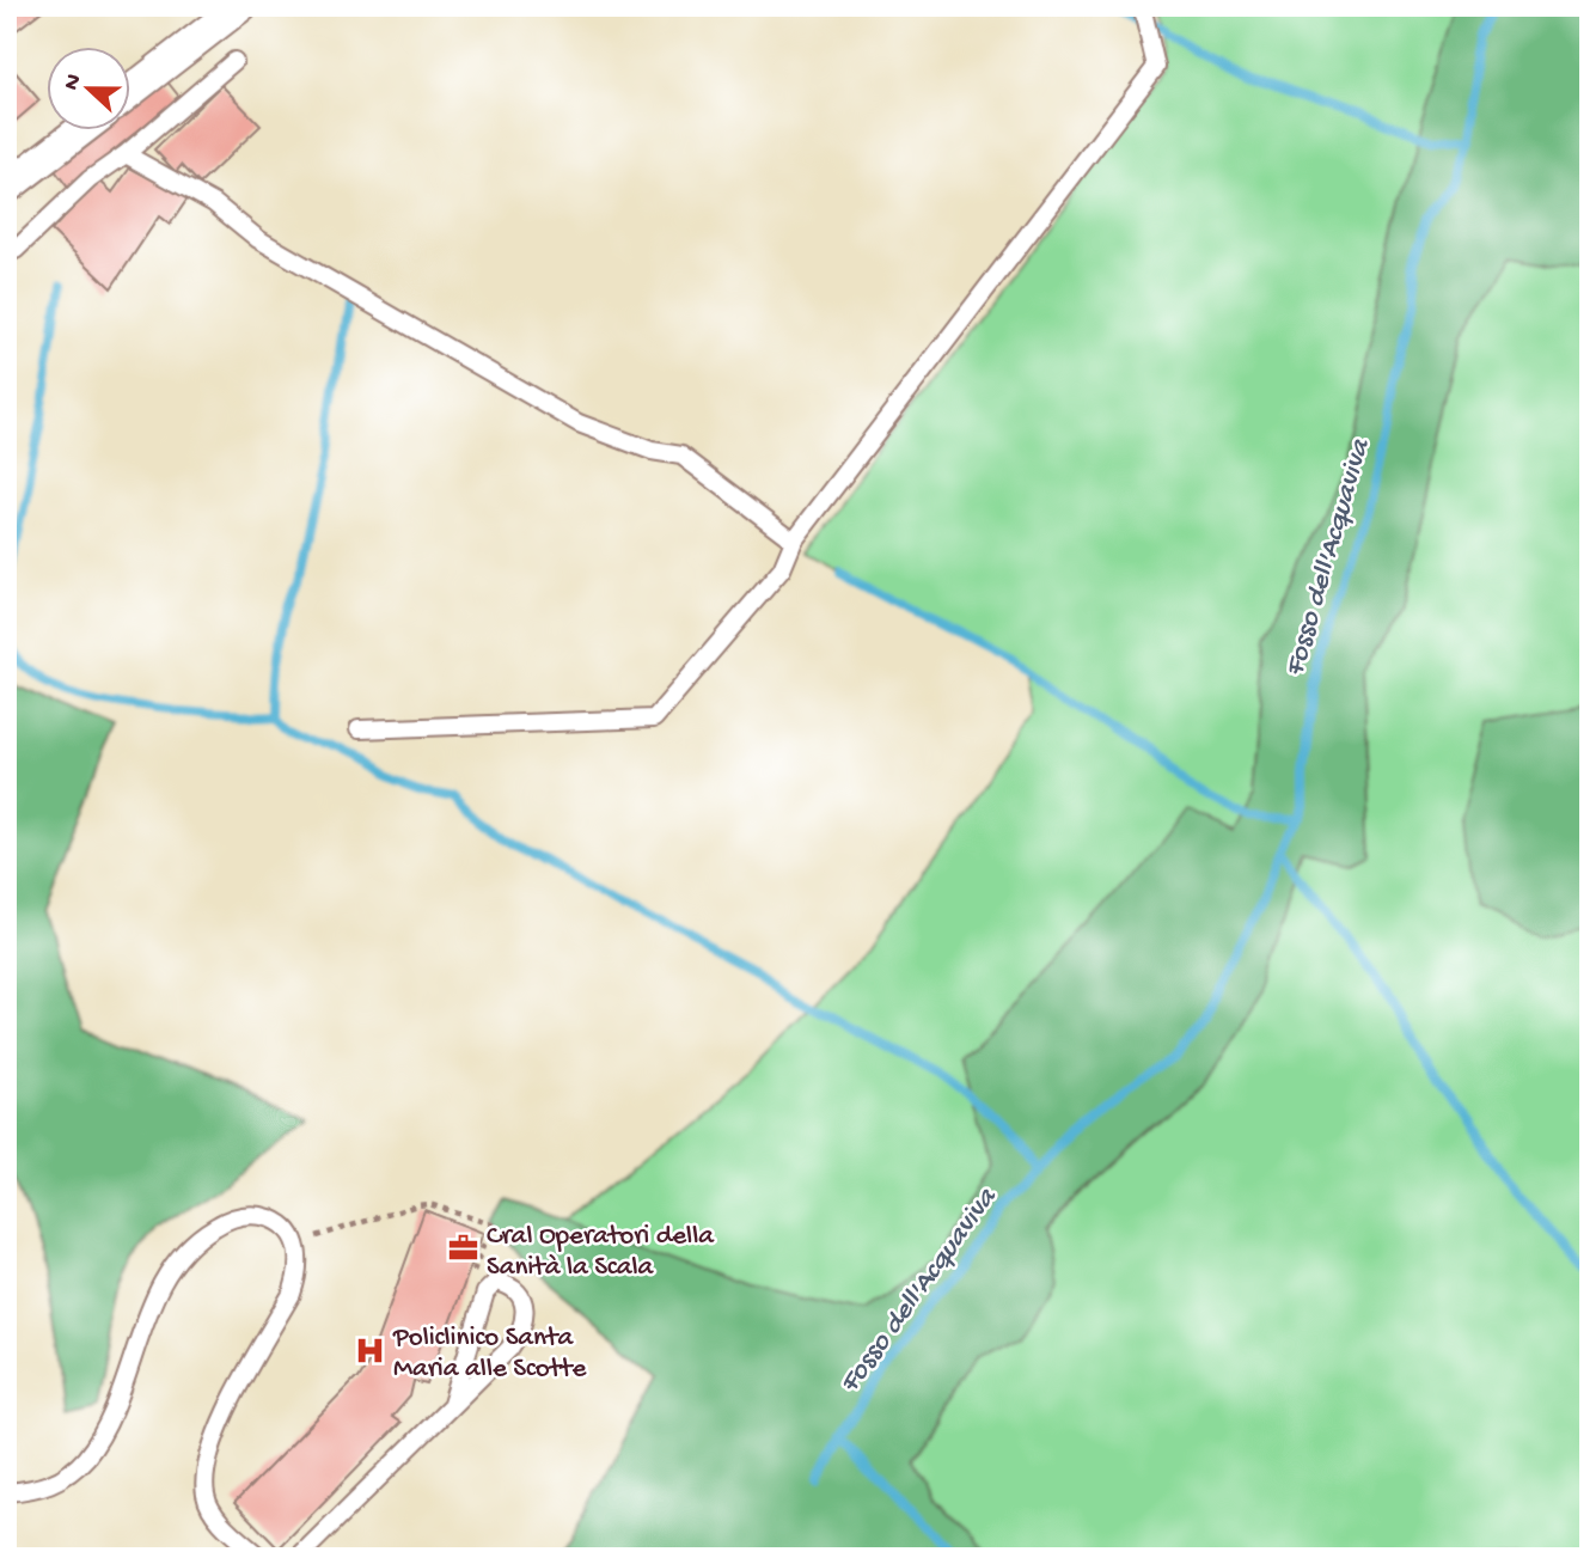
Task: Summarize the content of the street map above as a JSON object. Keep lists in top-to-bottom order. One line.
{"water":["Fosso dell'Acquaviva"],"places":{"office":["Cral Operatori della Sanità la Scala"],"hospital":["Policlinico Santa Maria alle Scotte"]},"north":"left"}
